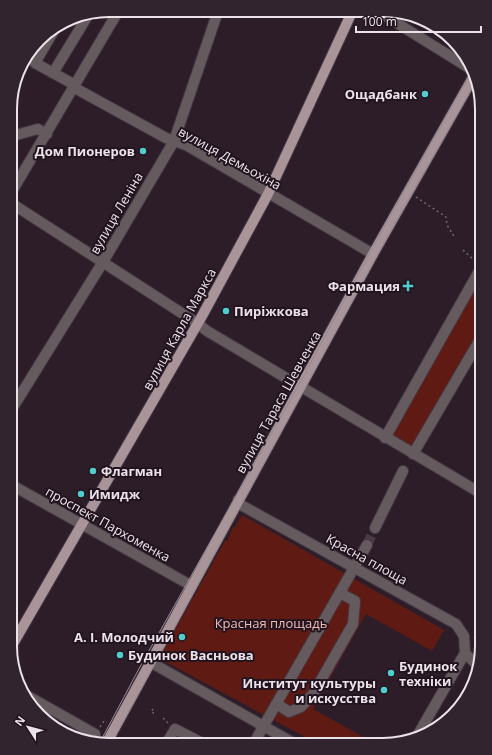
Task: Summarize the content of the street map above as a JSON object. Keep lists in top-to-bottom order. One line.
{"streets":{"main road":["вулиця Карла Маркса","вулиця Тараса Шевченка"],"street":["вулиця Демьохіна","вулиця Леніна","проспект Пархоменка","Красна площа"]},"crossings":[["вулиця Демьохіна","вулиця Леніна"],["вулиця Демьохіна","вулиця Карла Маркса"],["вулиця Демьохіна","вулиця Тараса Шевченка"],["вулиця Карла Маркса","проспект Пархоменка"],["вулиця Тараса Шевченка","проспект Пархоменка"],["вулиця Тараса Шевченка","Красна площа"]],"parks":["Красная площадь"],"places":{"other":["Ощадбанк","Дом Пионеров","Пиріжкова","Флагман","Имидж","А. І. Молодчий","Будинок Васньова","Будинок техніки","Институт культуры и искусства"],"health":["Фармация"]},"scale_bar":"100 m","north":"top left"}
